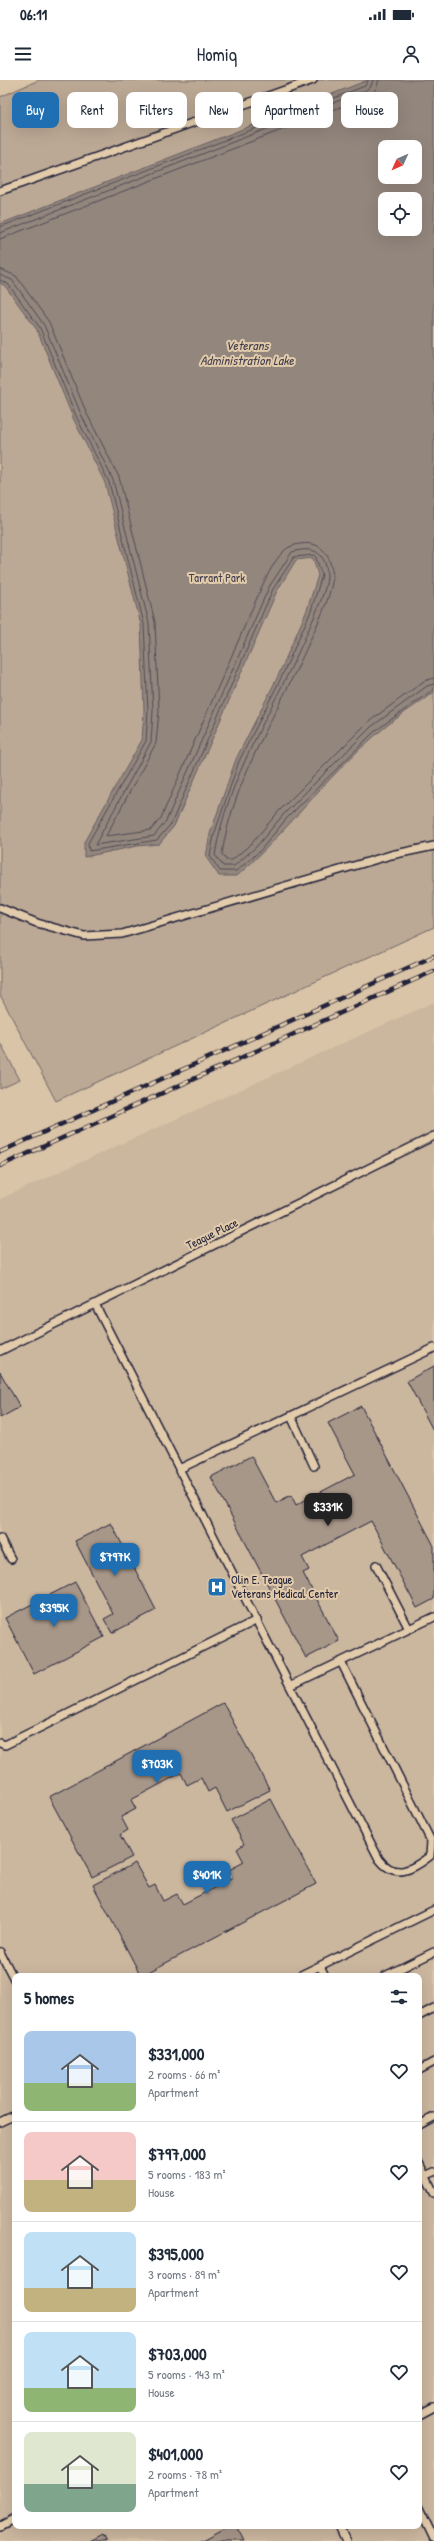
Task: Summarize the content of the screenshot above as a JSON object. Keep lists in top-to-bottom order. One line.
{"streets":{"lane":["Teague Place"]},"water":["Veterans Administration Lake"],"parks":["Tarrant Park"],"places":{"hospital":["Olin E. Teague Veterans Medical Center"]},"north":"bottom left","page":{"status":"06:11","header":"Homiq","chip":["Buy","Rent","Filters","New","Apartment","House"],"price":["$331K","$797K","$395K","$703K","$401K"],"heading":"5 homes","list":[{"name":"$331,000","note":"2 rooms · 66 m² · Apartment"},{"name":"$797,000","note":"5 rooms · 183 m² · House"},{"name":"$395,000","note":"3 rooms · 89 m² · Apartment"},{"name":"$703,000","note":"5 rooms · 143 m² · House"},{"name":"$401,000","note":"2 rooms · 78 m² · Apartment"}]}}
